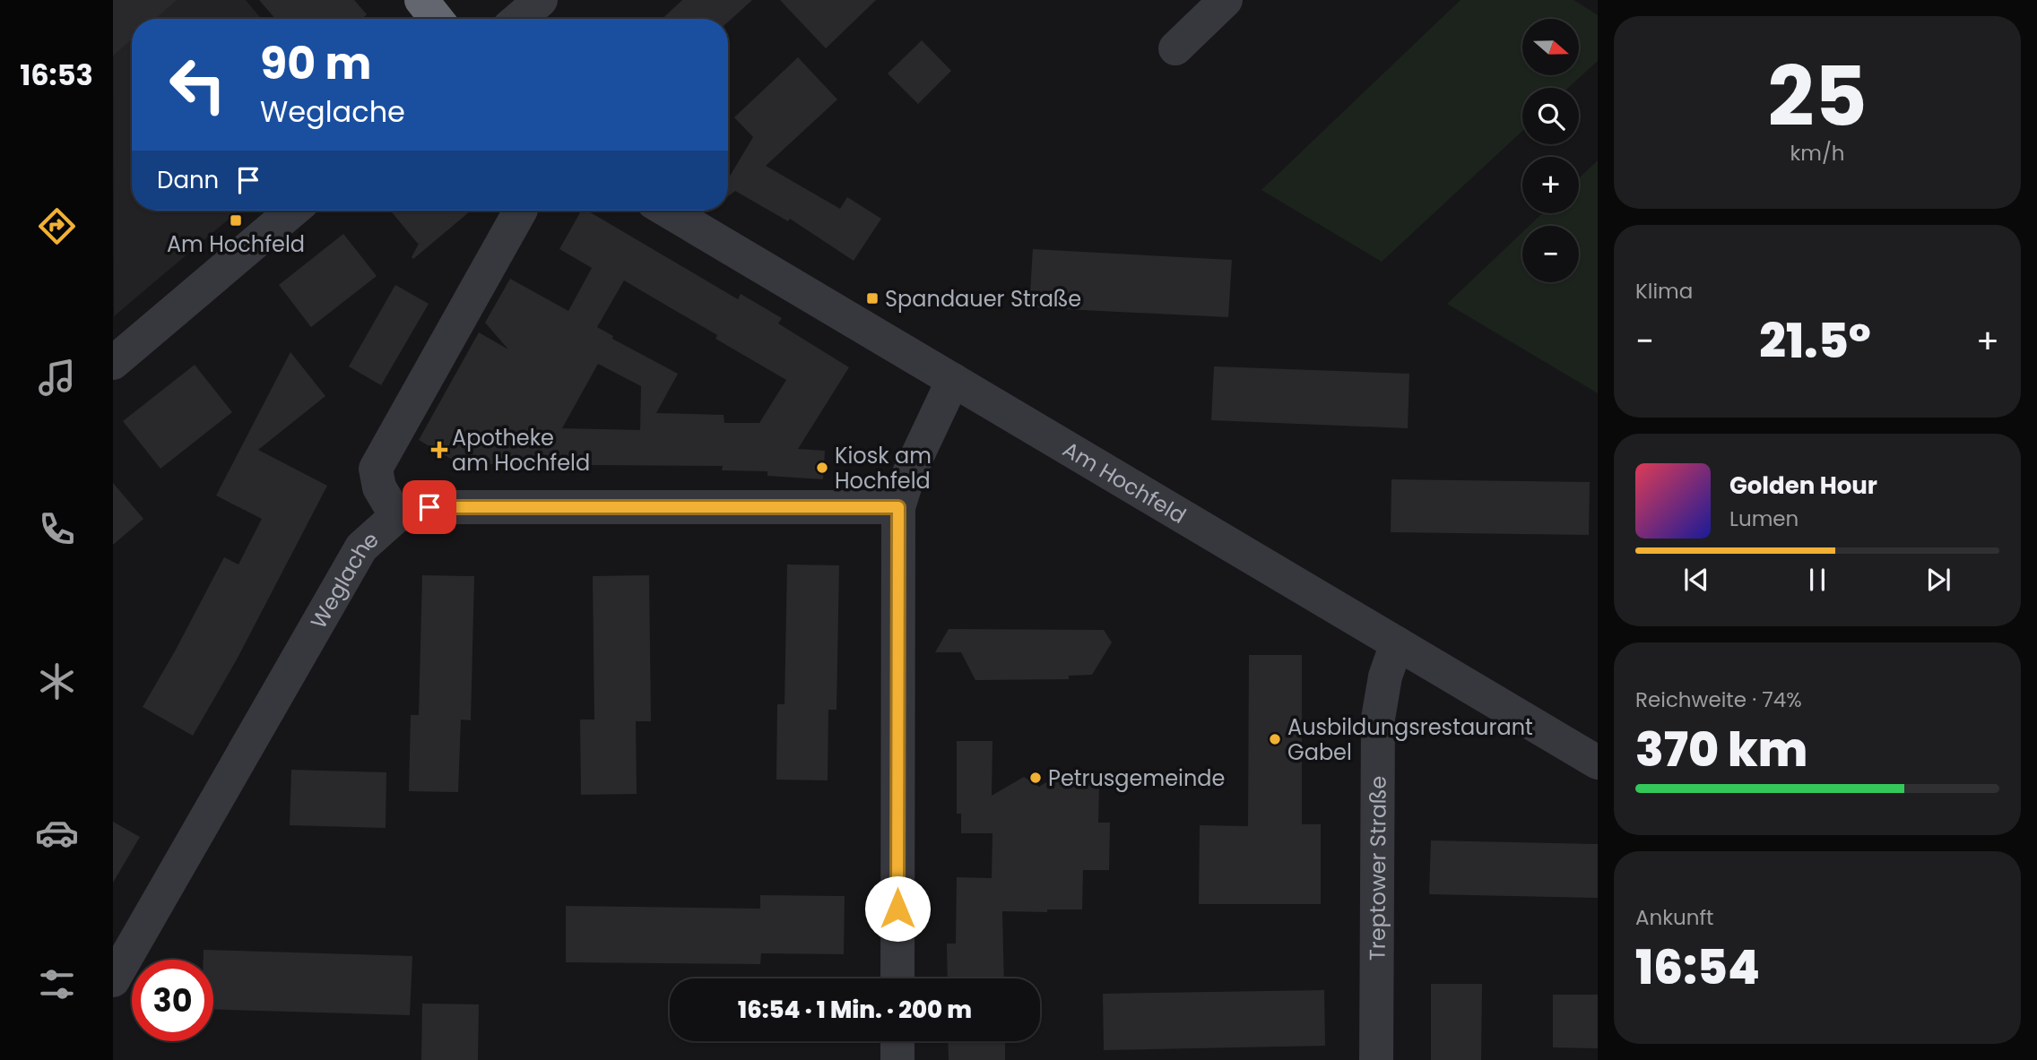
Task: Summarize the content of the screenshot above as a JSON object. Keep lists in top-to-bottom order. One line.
{"streets":{"street":["Am Hochfeld","Weglache","Treptower Straße"]},"crossings":[["Am Hochfeld","Treptower Straße"]],"places":{"transit":["Am Hochfeld","Spandauer Straße"],"health":["Apotheke am Hochfeld"],"other":["Kiosk am Hochfeld","Ausbildungsrestaurant Gabel","Petrusgemeinde"]},"north":"right","page":{"tabs":"16:53","tile":[["25","km/h"],"Klima",["Reichweite · 74%","370 km"],["Ankunft","16:54"]],"map_buttons":["+","−"],"turn":["90 m","Weglache"],"then":"Dann","heat":["−","21.5°","+"],"song":["Golden Hour","Lumen"],"limit":"30","trip":"16:54 · 1 Min. · 200 m"}}
